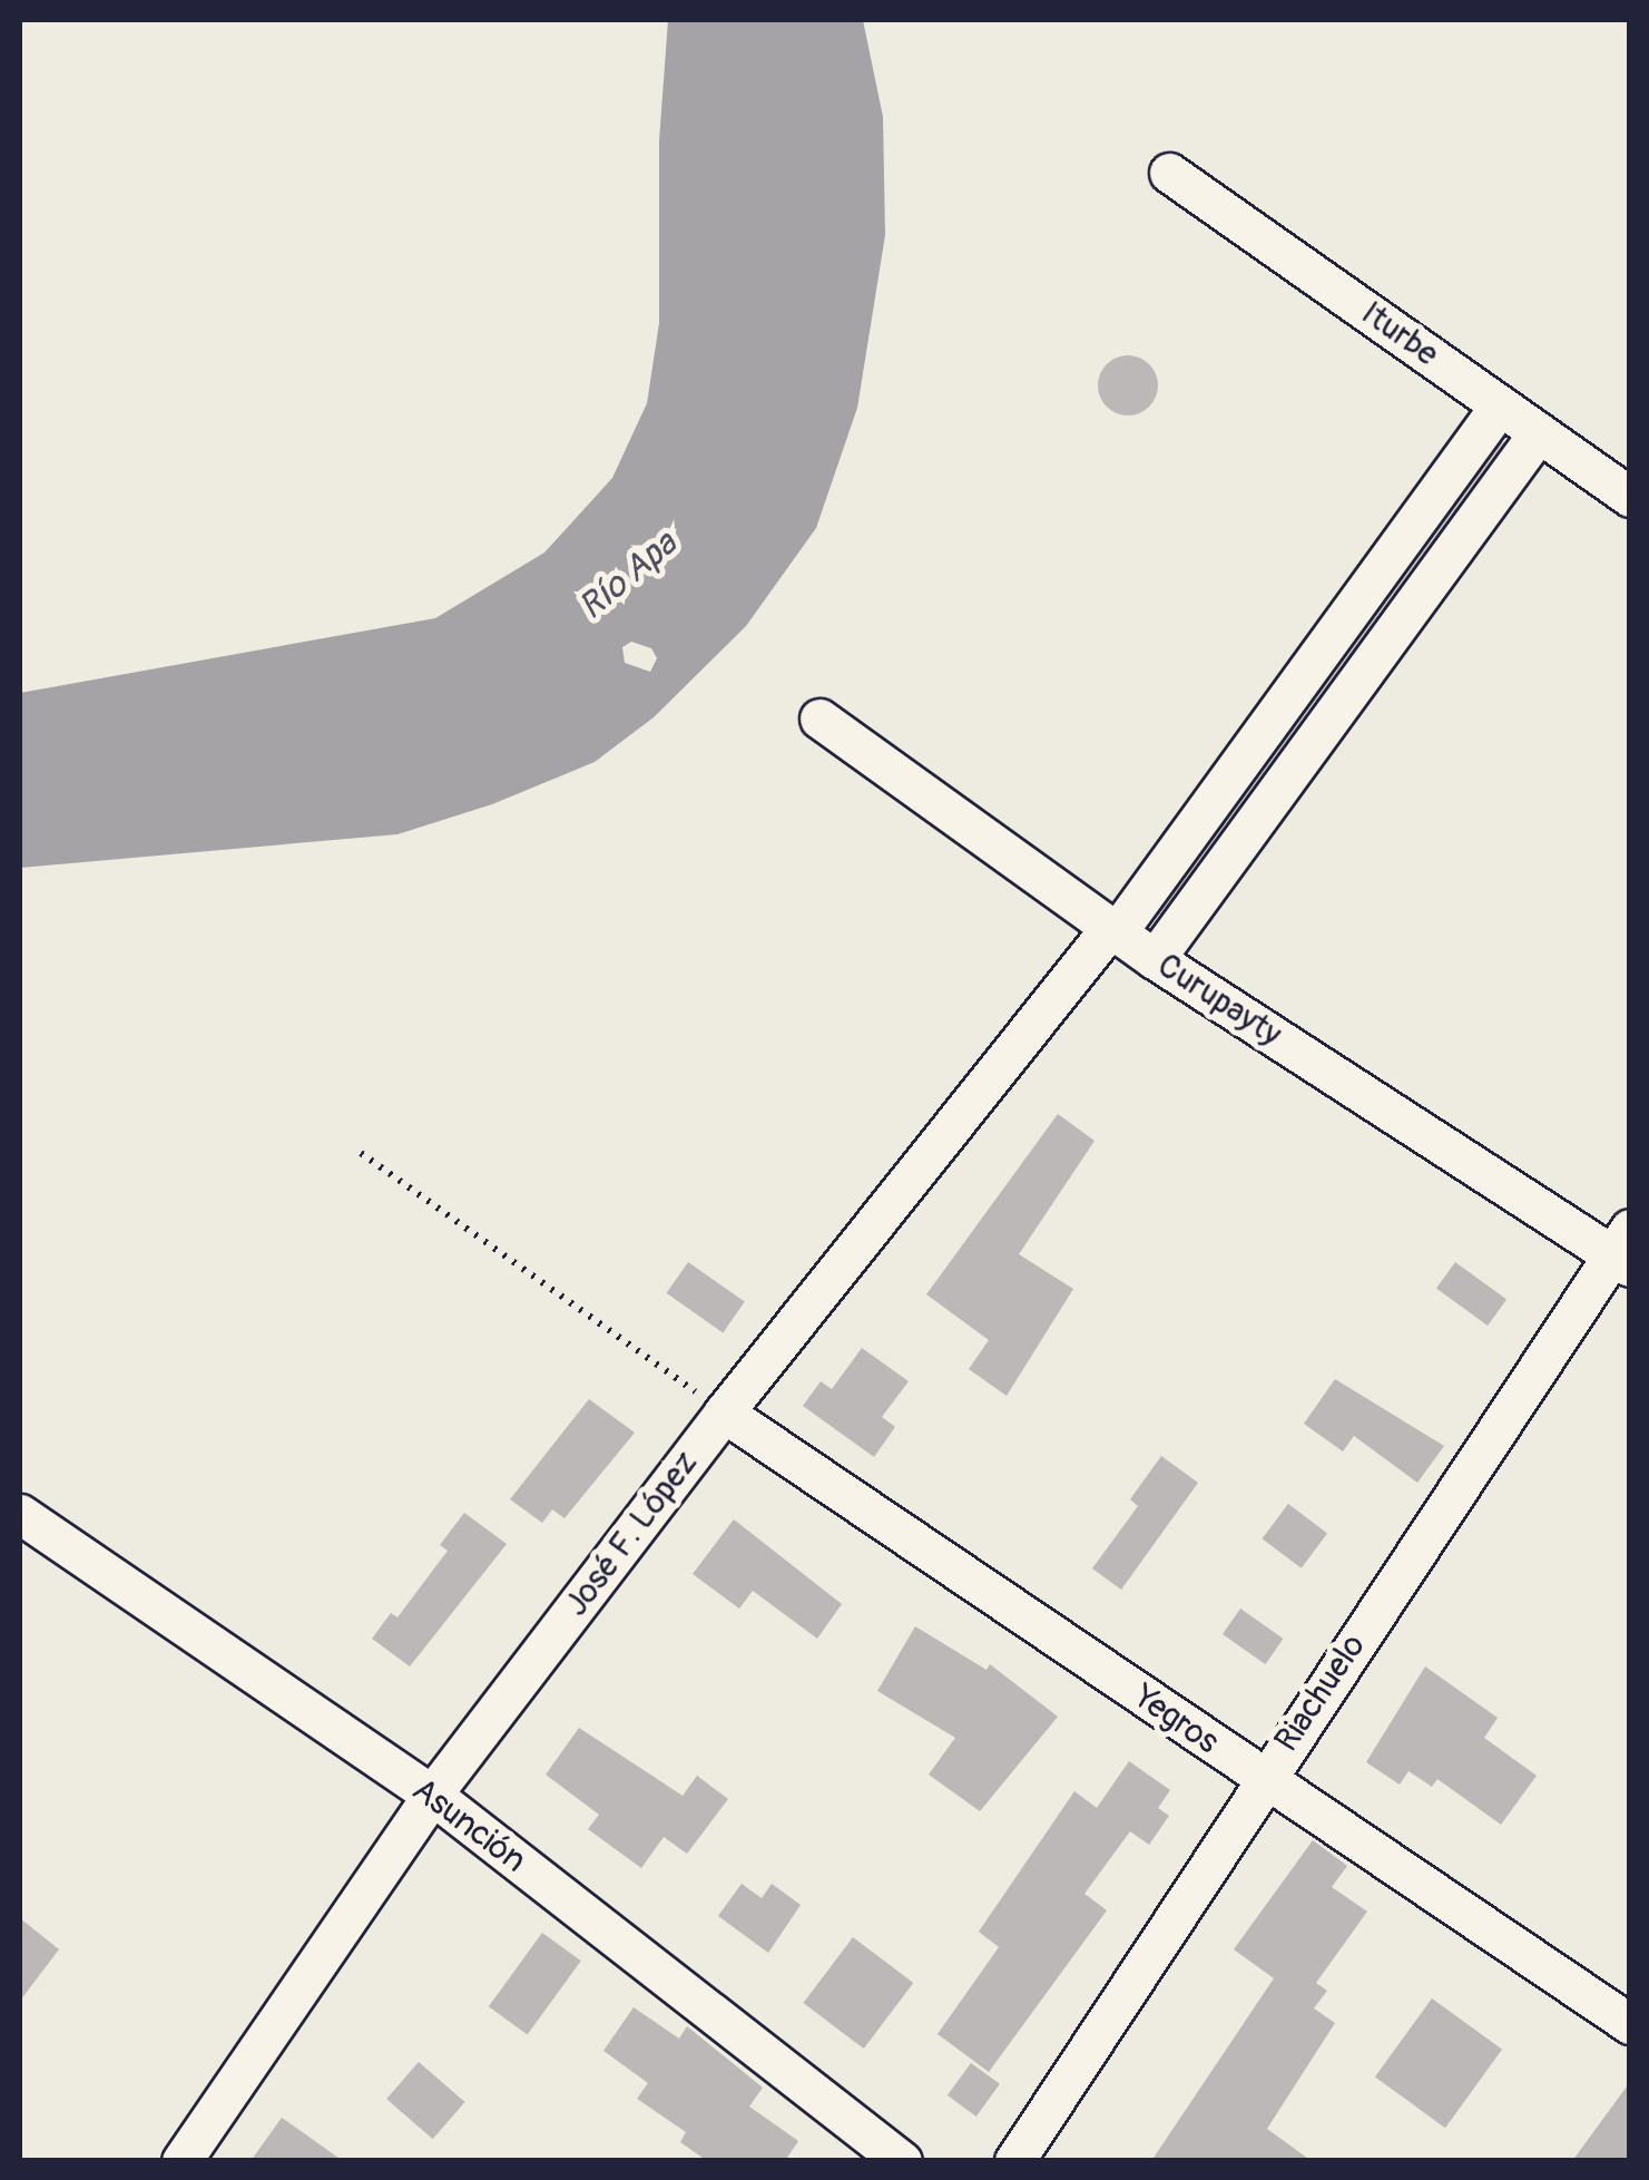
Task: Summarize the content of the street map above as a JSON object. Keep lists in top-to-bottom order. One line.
{"streets":{"street":["Iturbe","Curupayty","José F. López","Riachuelo","Yegros","Asunción"]},"crossings":[["Iturbe","José F. López"],["Curupayty","José F. López"],["Curupayty","Riachuelo"],["José F. López","Yegros"],["José F. López","Asunción"],["Riachuelo","Yegros"]],"water":["Río Apa"]}
